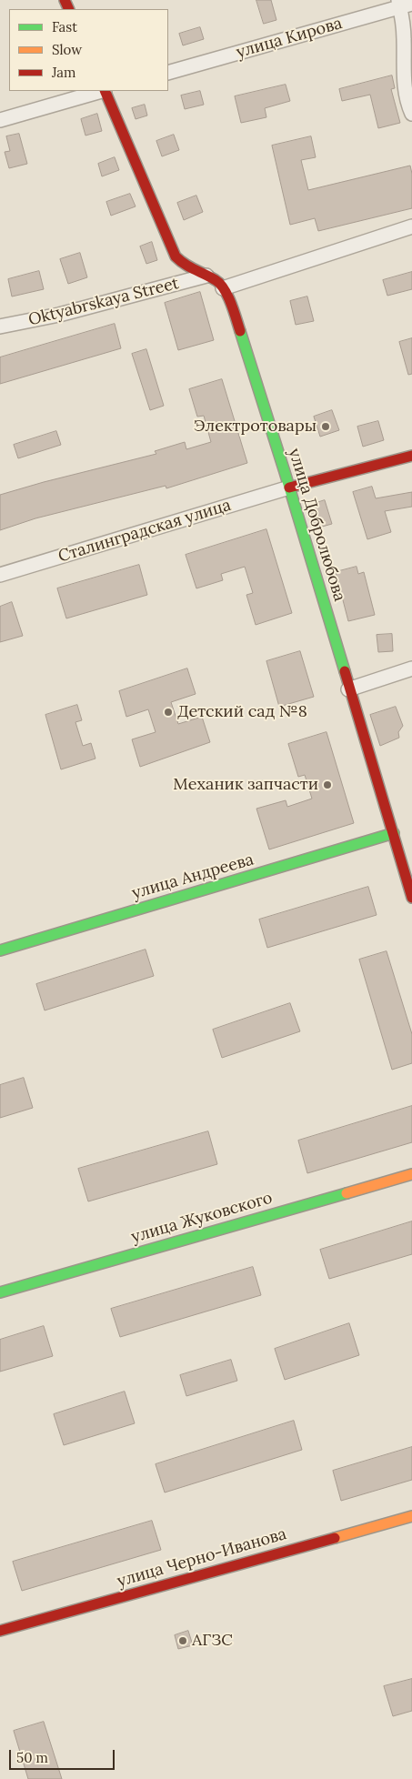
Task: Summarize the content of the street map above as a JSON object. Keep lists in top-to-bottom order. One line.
{"streets":{"street":["улица Кирова","Oktyabrskaya Street","улица Добролюбова","Сталинградская улица","улица Андреева","улица Жуковского","улица Черно-Иванова"]},"crossings":[["Oktyabrskaya Street","улица Добролюбова"],["улица Добролюбова","Сталинградская улица"],["улица Добролюбова","улица Андреева"]],"places":["Электротовары","Детский сад №8","Механик запчасти","АГЗС"],"legend":["Fast","Slow","Jam"],"scale_bar":"50 m"}
